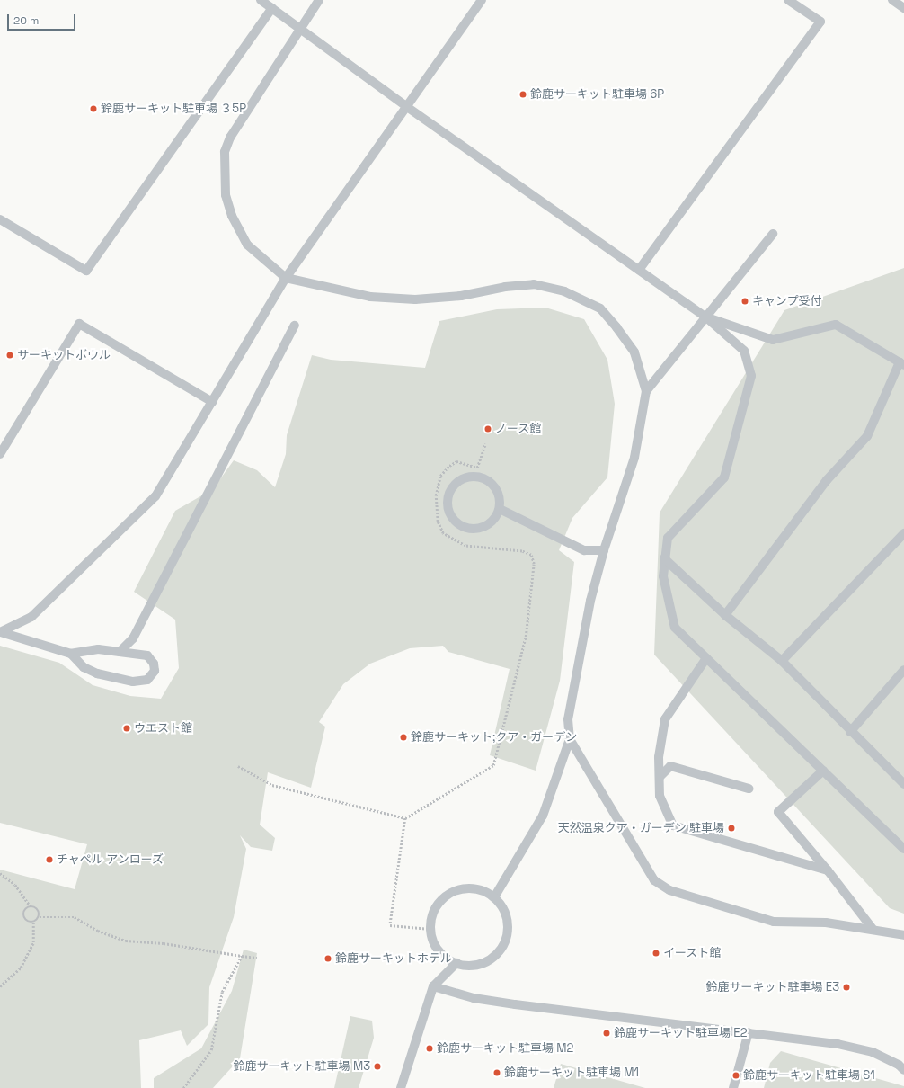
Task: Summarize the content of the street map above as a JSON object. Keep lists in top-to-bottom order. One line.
{"places":["鈴鹿サーキット駐車場 6P","鈴鹿サーキット駐車場 ３5P","キャンプ受付","サーキットボウル","ノース館","ウエスト館","鈴鹿サーキット;クア・ガーデン","天然温泉クア・ガーデン 駐車場","チャペル アンローズ","イースト館","鈴鹿サーキットホテル","鈴鹿サーキット駐車場 E3","鈴鹿サーキット駐車場 E2","鈴鹿サーキット駐車場 M2","鈴鹿サーキット駐車場 M3","鈴鹿サーキット駐車場 M1","鈴鹿サーキット駐車場 S1"],"scale_bar":"20 m"}
